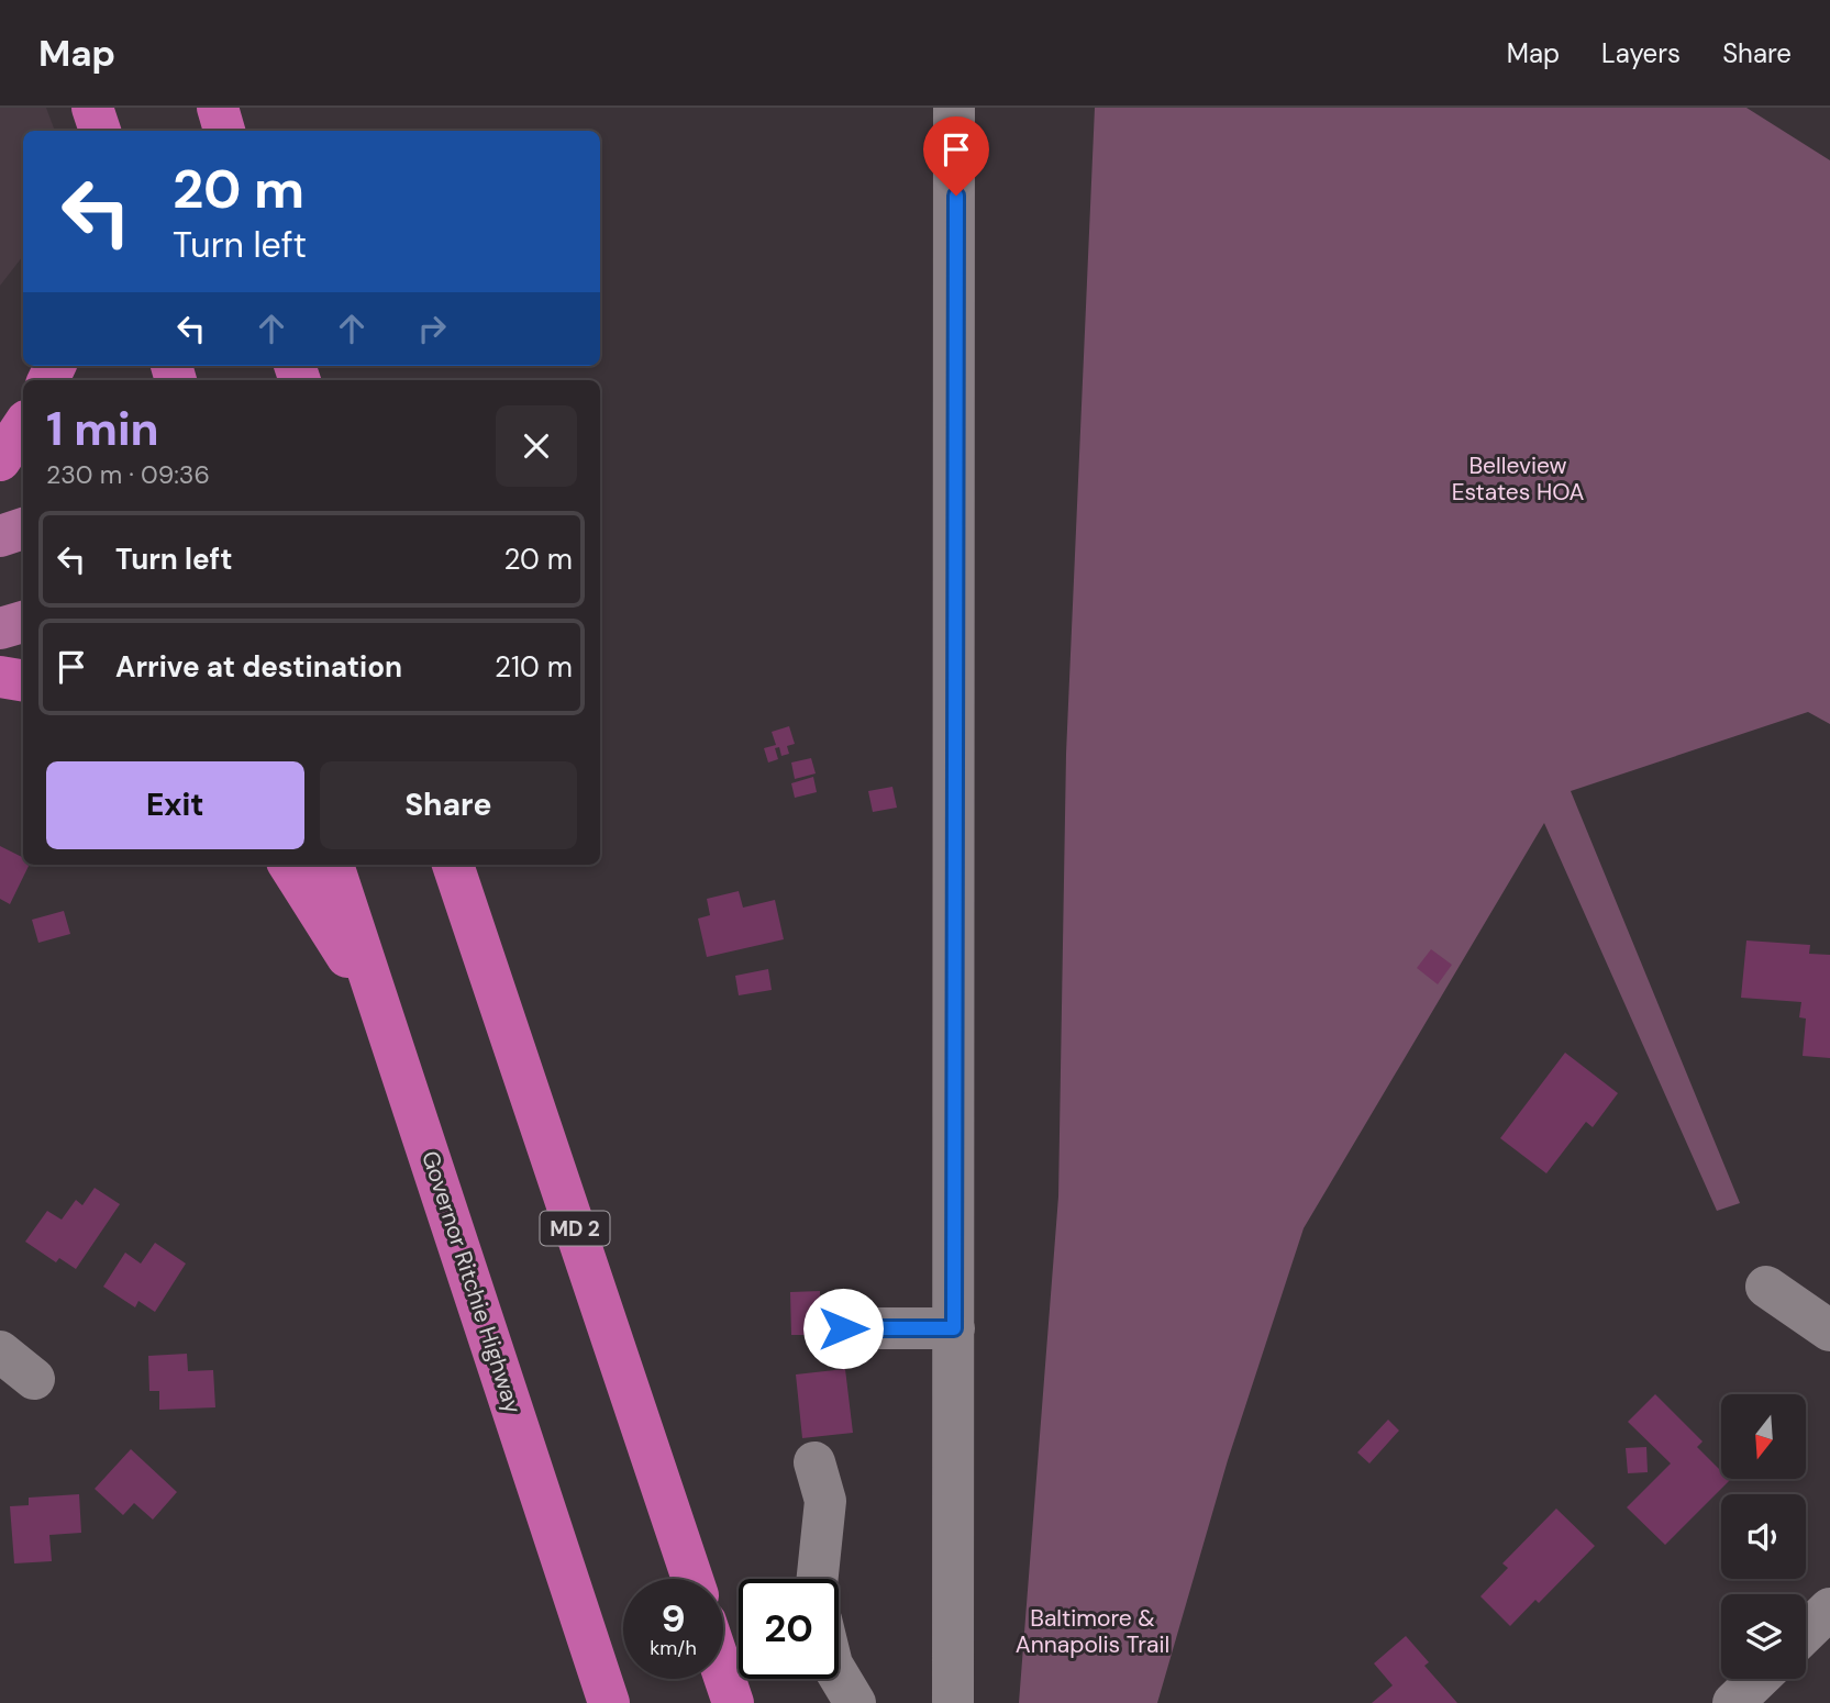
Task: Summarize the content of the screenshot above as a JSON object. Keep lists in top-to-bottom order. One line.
{"streets":{"highway":["MD 2","Governor Ritchie Highway"]},"parks":["Belleview Estates HOA","Baltimore & Annapolis Trail"],"north":"bottom","page":{"header":"Map","nav":["Map","Layers","Share"],"turn":["20 m","Turn left"],"heading":["1 min","230 m · 09:36"],"list":[{"name":"Turn left","value":"20 m"},{"name":"Arrive at destination","value":"210 m"}],"buttons":["Exit","Share"],"speed":"9 km/h","limit":"20"}}
